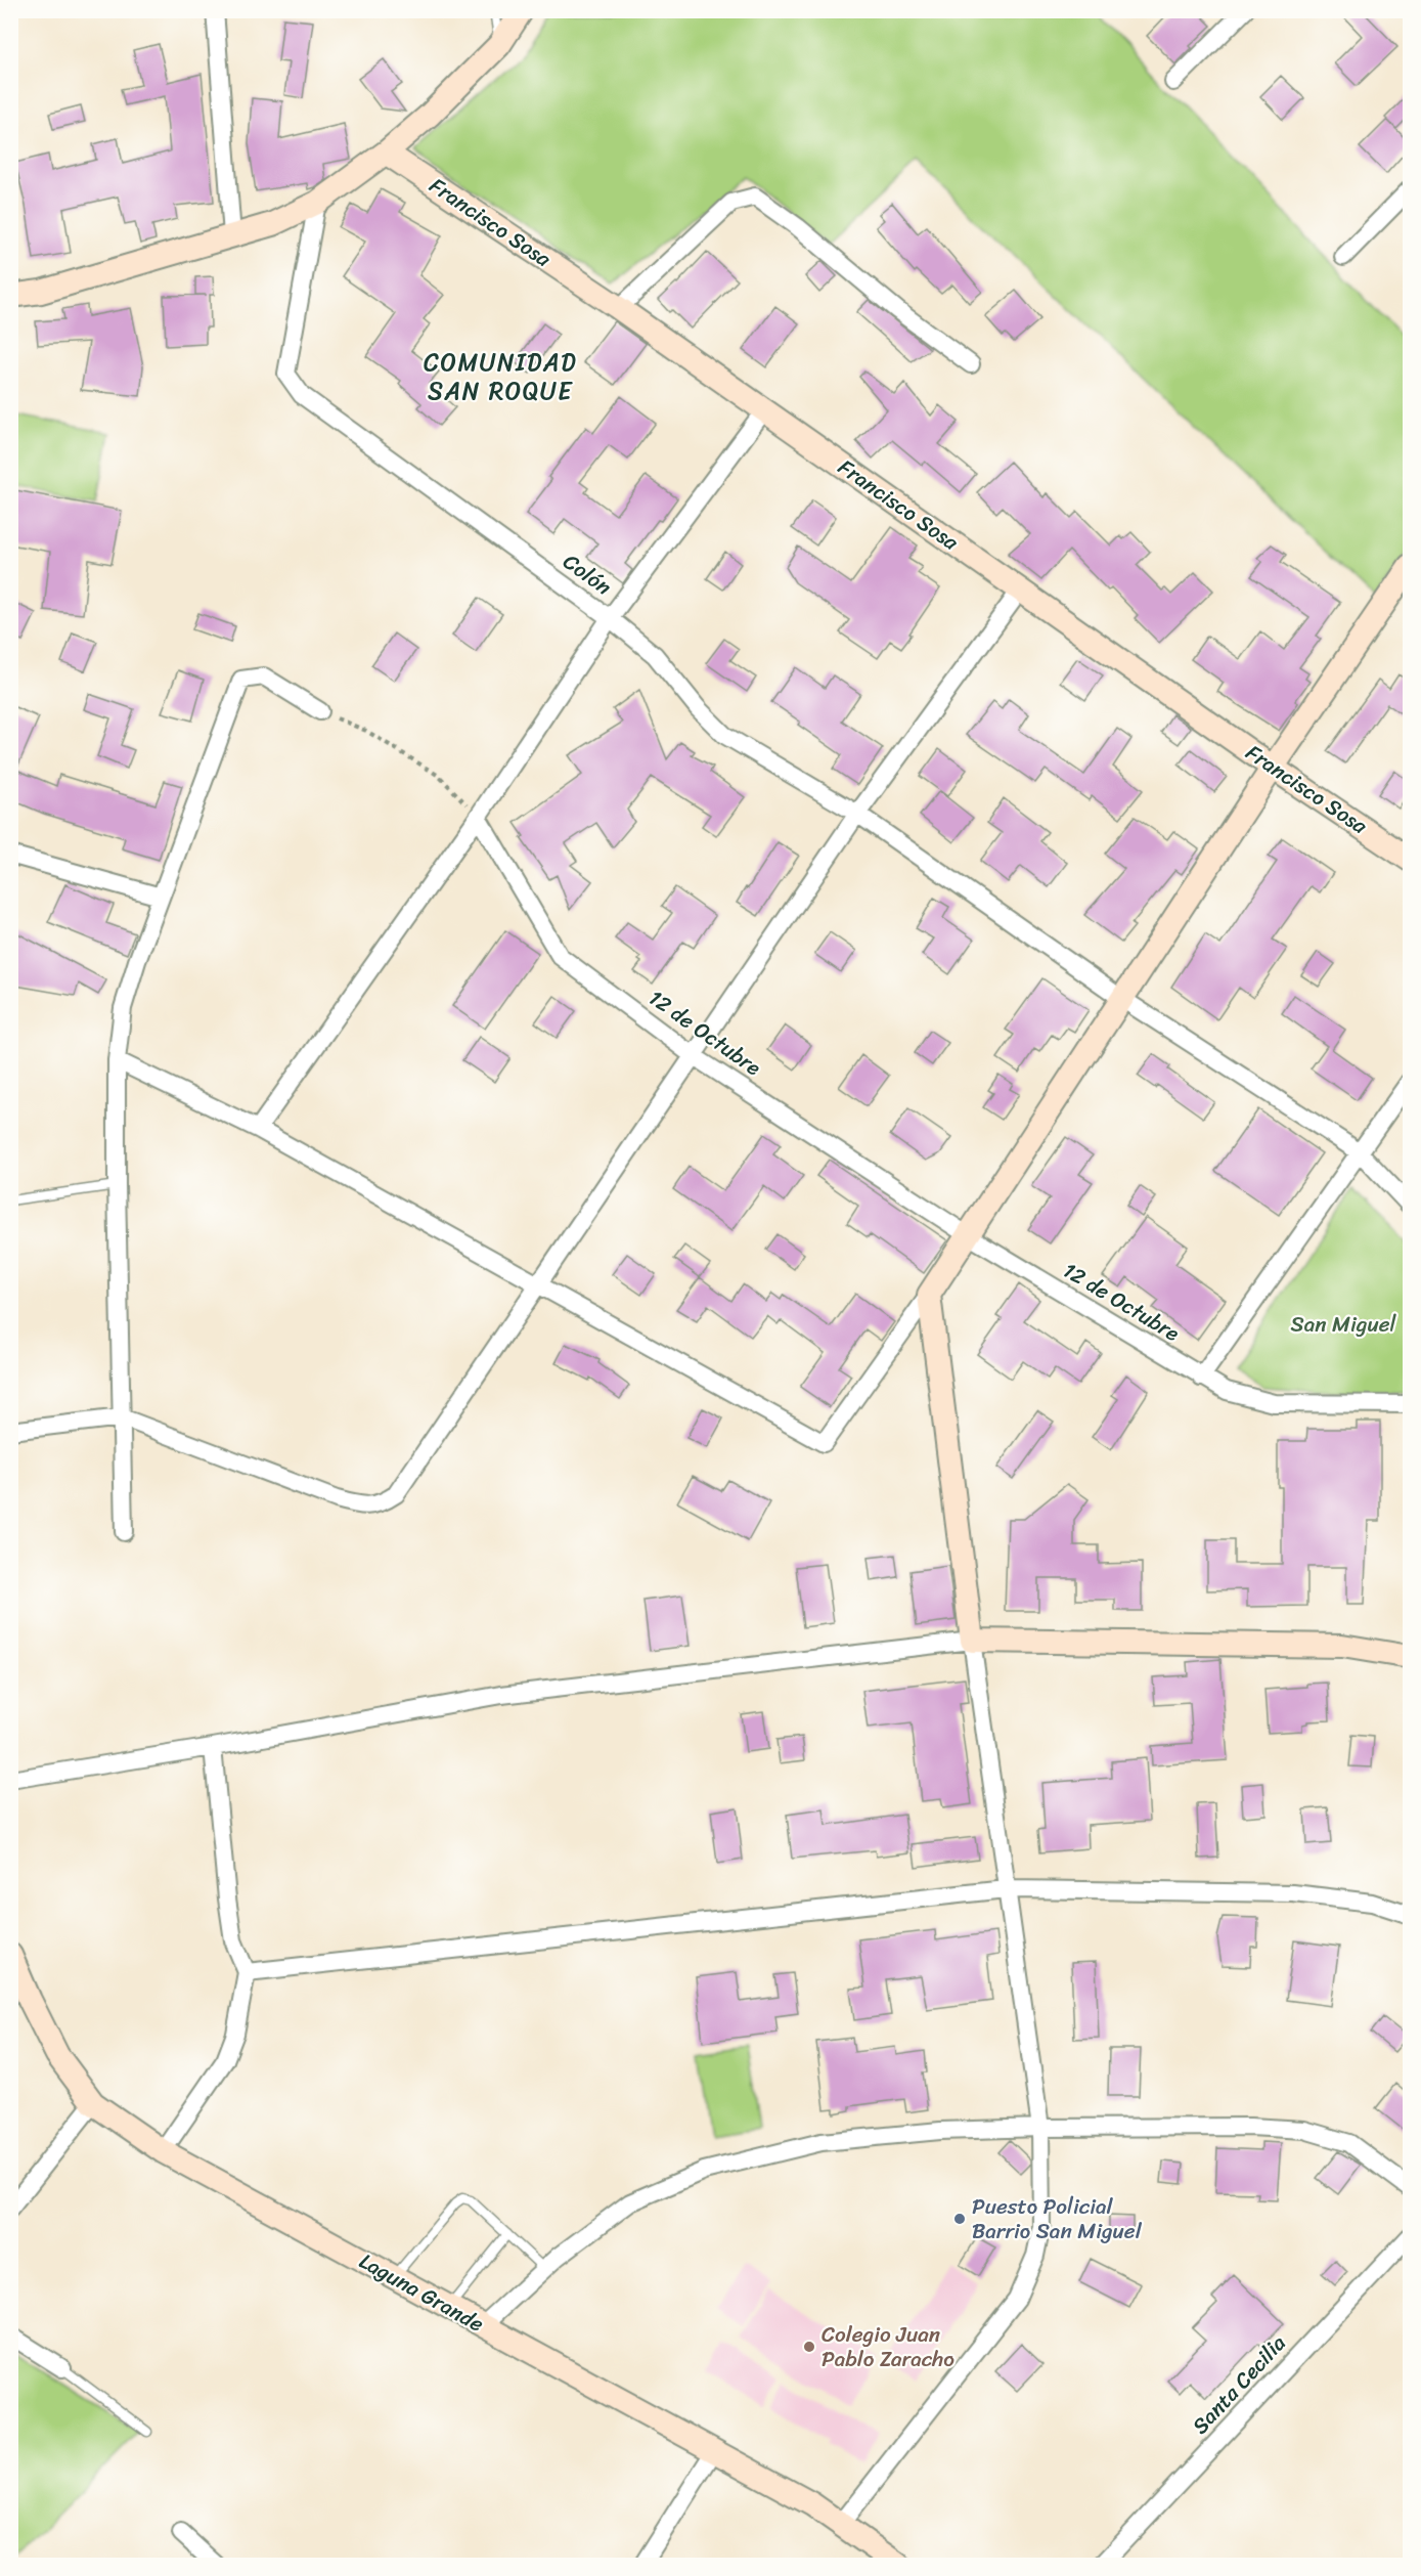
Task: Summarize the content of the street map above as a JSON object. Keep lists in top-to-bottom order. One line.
{"streets":{"street":["Francisco Sosa","Colón","12 de Octubre","Laguna Grande","Santa Cecilia"]},"districts":["COMUNIDAD SAN ROQUE"],"parks":["San Miguel"],"places":["Puesto Policial Barrio San Miguel","Colegio Juan Pablo Zaracho"]}
